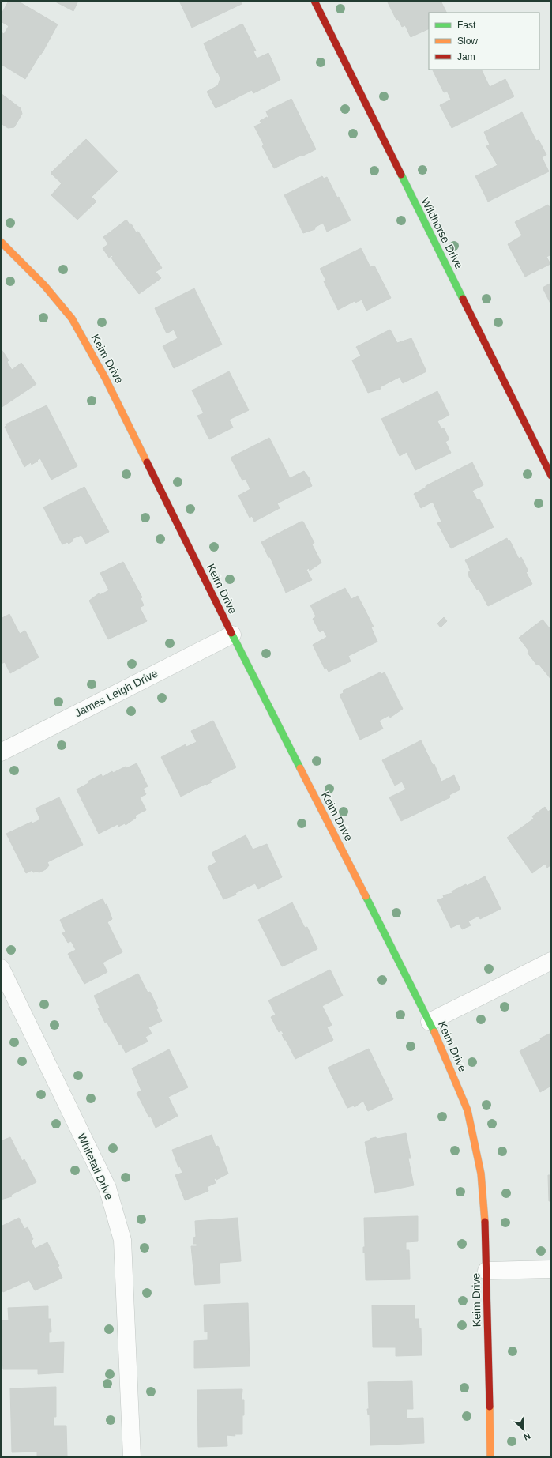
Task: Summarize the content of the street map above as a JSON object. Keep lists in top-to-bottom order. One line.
{"streets":{"street":["Wildhorse Drive","Keim Drive","James Leigh Drive","Whitetail Drive"]},"crossings":[["Keim Drive","James Leigh Drive"]],"legend":["Fast","Slow","Jam"],"north":"bottom right"}
